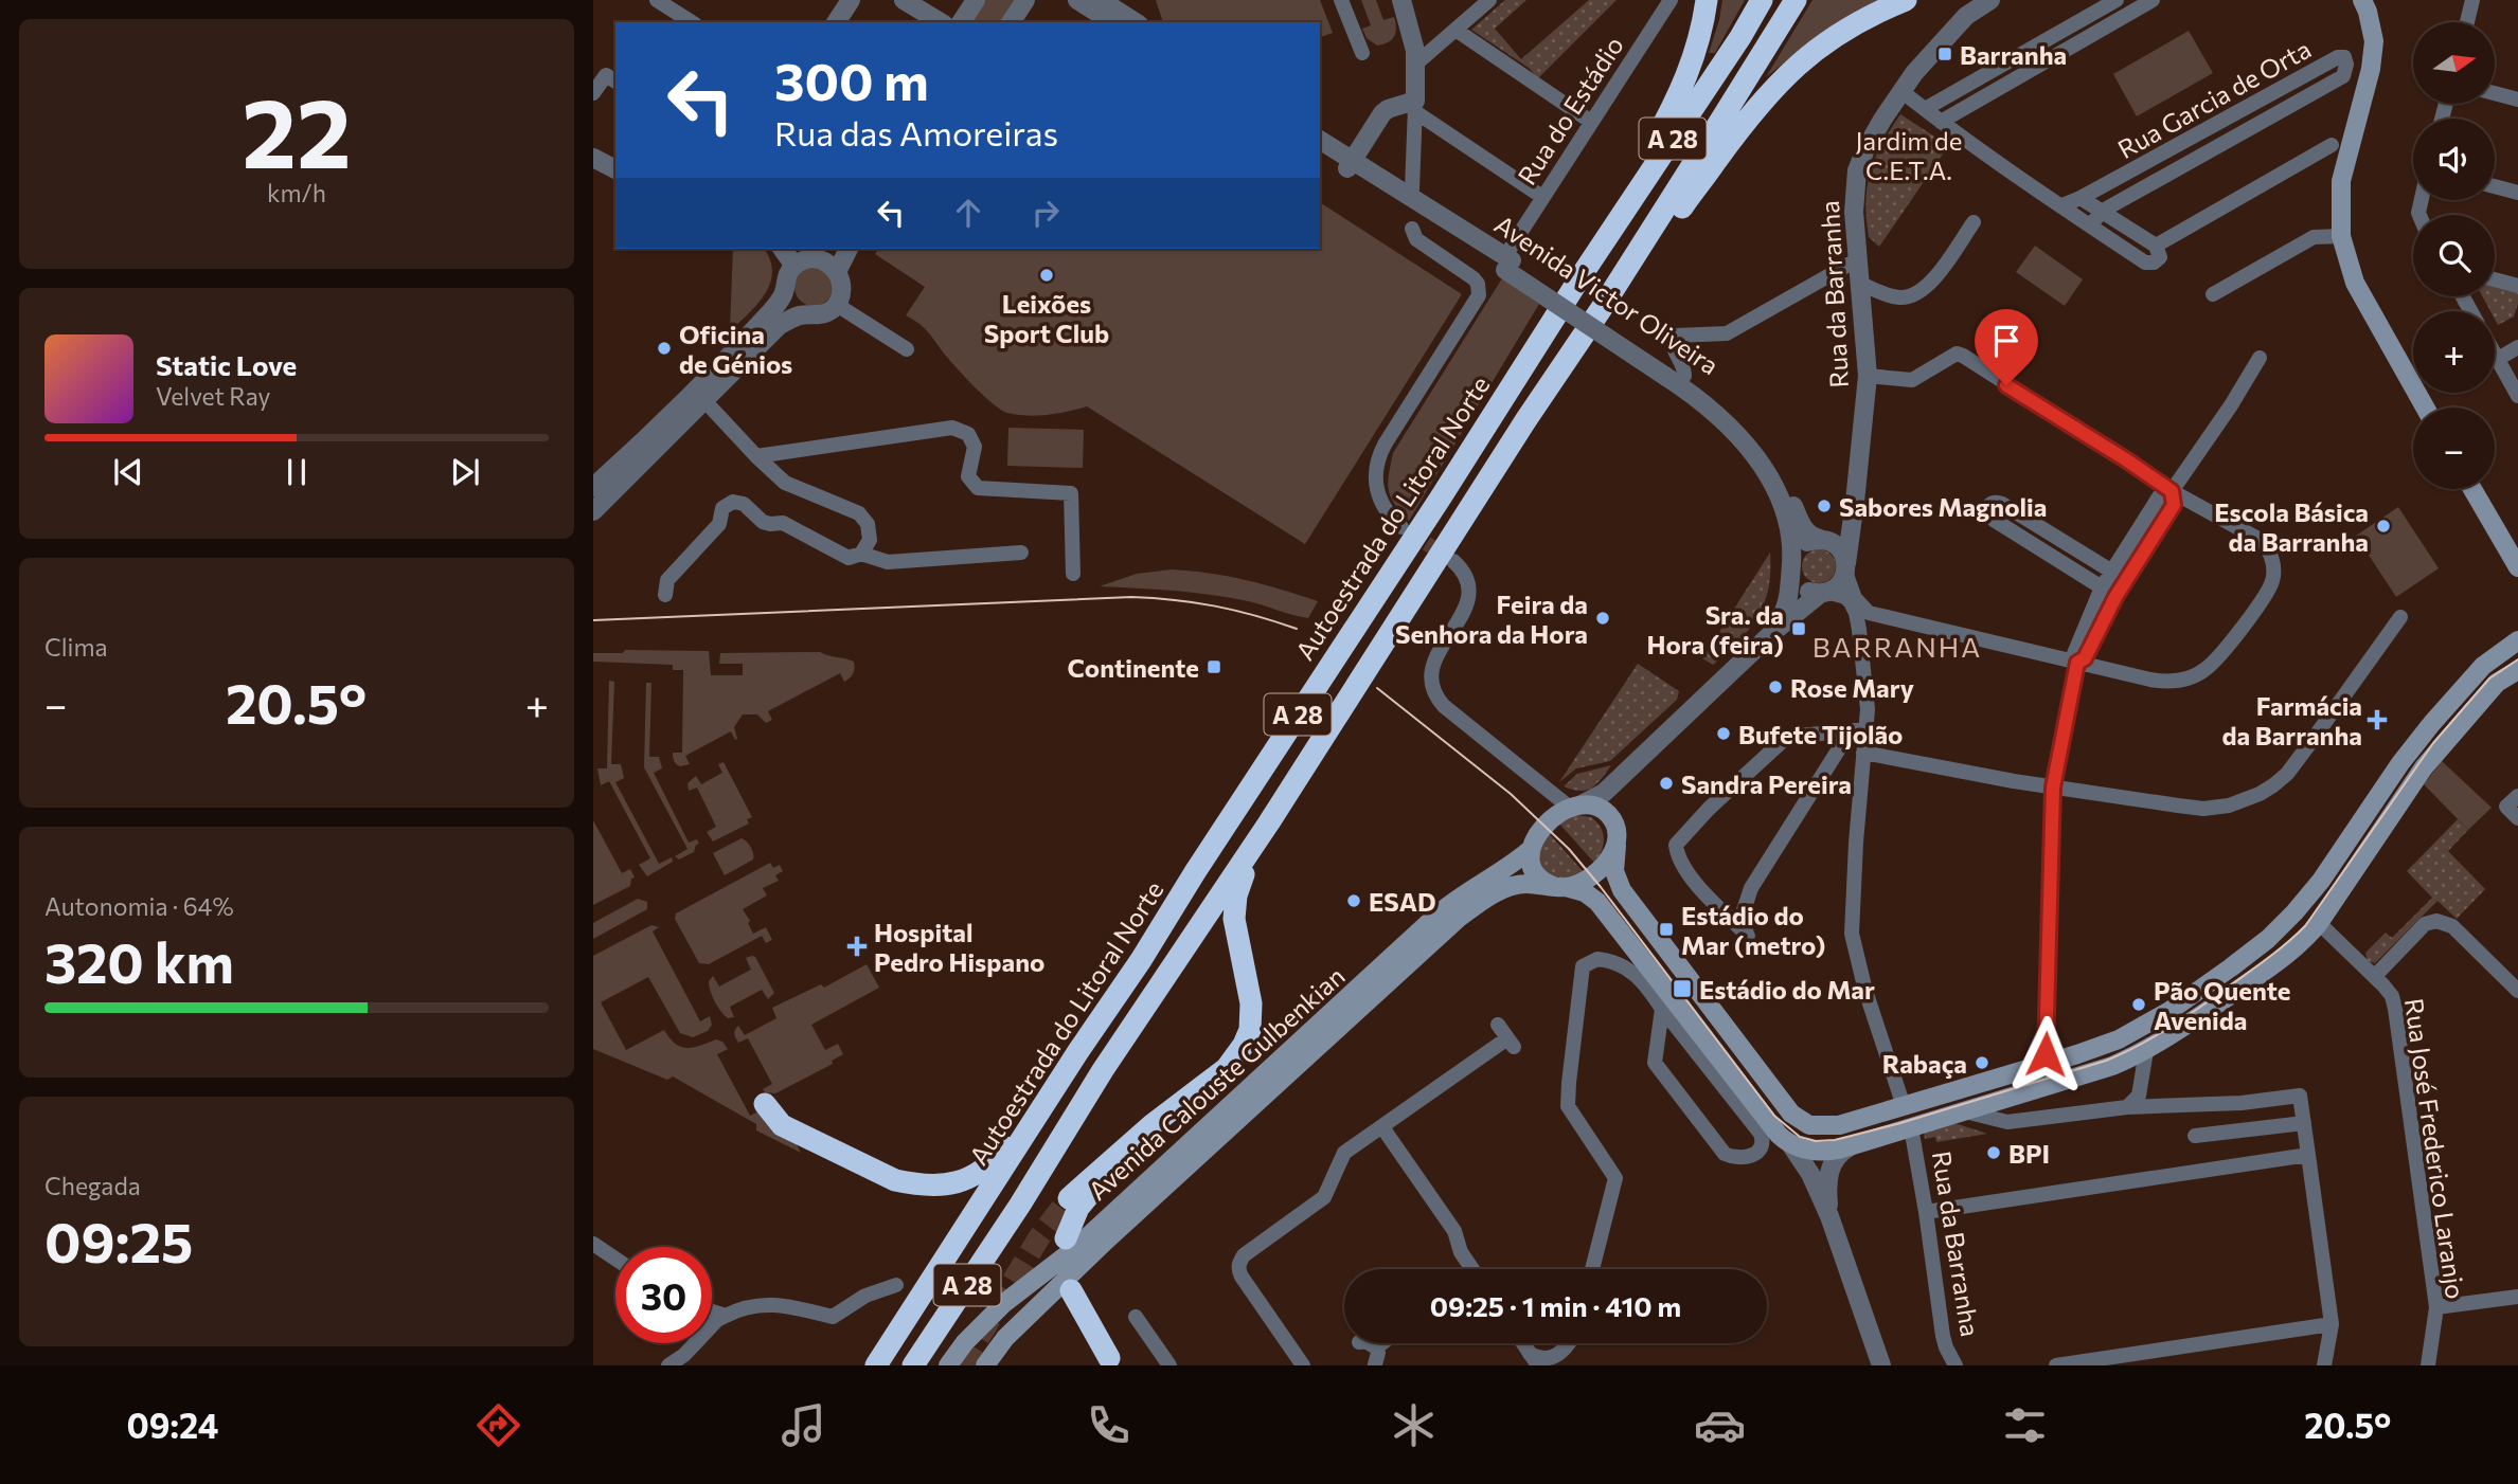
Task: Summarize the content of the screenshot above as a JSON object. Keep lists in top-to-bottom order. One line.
{"streets":{"highway":["A 28","Autoestrada do Litoral Norte"],"main road":["Avenida Calouste Gulbenkian"],"street":["Rua Garcia de Orta","Rua do Estádio","Avenida Victor Oliveira","Rua da Barranha","Rua José Frederico Laranjo"]},"crossings":[["Rua do Estádio","Avenida Victor Oliveira"],["Avenida Victor Oliveira","Rua da Barranha"]],"districts":["BARRANHA"],"parks":["Jardim de C.E.T.A."],"places":{"transit":["Barranha","Sra. da Hora (feira)","Continente","Estádio do Mar (metro)","Estádio do Mar"],"other":["Leixões Sport Club","Oficina de Génios","Sabores Magnolia","Escola Básica da Barranha","Feira da Senhora da Hora","Rose Mary","Bufete Tijolão","Sandra Pereira","ESAD","Pão Quente Avenida","Rabaça","BPI"],"health":["Farmácia da Barranha","Hospital Pedro Hispano"]},"north":"right","page":{"tile":[["22","km/h"],"Clima",["Autonomia · 64%","320 km"],["Chegada","09:25"]],"map_buttons":["+","−"],"turn":["300 m","Rua das Amoreiras"],"song":["Static Love","Velvet Ray"],"heat":["−","20.5°","+"],"limit":"30","trip":"09:25 · 1 min · 410 m","tabs":["09:24","20.5°"]}}
